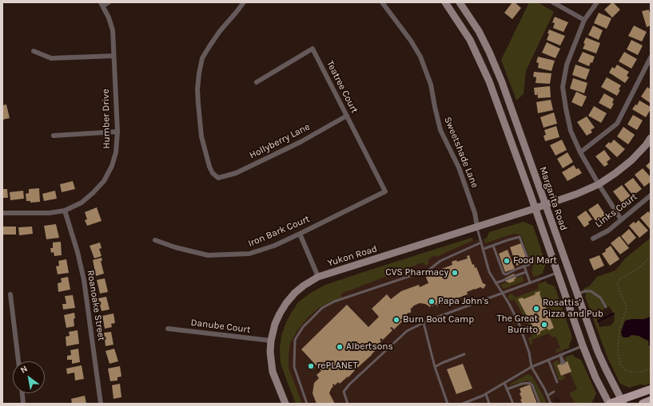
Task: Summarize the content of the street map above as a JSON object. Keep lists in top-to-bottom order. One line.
{"streets":{"main road":["Margarita Road","Yukon Road"],"street":["Teatree Court","Humber Drive","Hollyberry Lane","Sweetshade Lane","Links Court","Iron Bark Court","Roanoake Street","Danube Court"]},"crossings":[["Teatree Court","Hollyberry Lane"],["Teatree Court","Iron Bark Court"],["Humber Drive","Roanoake Street"],["Sweetshade Lane","Yukon Road"],["Margarita Road","Yukon Road"],["Yukon Road","Danube Court"]],"places":["Food Mart","CVS Pharmacy","Papa John's","Rosattis' Pizza and Pub","Burn Boot Camp","The Great Burrito","Albertsons","rePLANET"],"north":"top left"}
